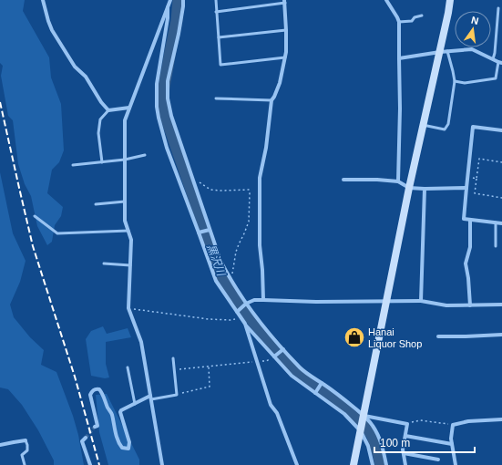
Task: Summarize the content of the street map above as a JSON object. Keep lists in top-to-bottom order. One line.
{"water":["黒沢川"],"places":{"shop":["Hanai Liquor Shop"]},"scale_bar":"100 m","north":"top"}
